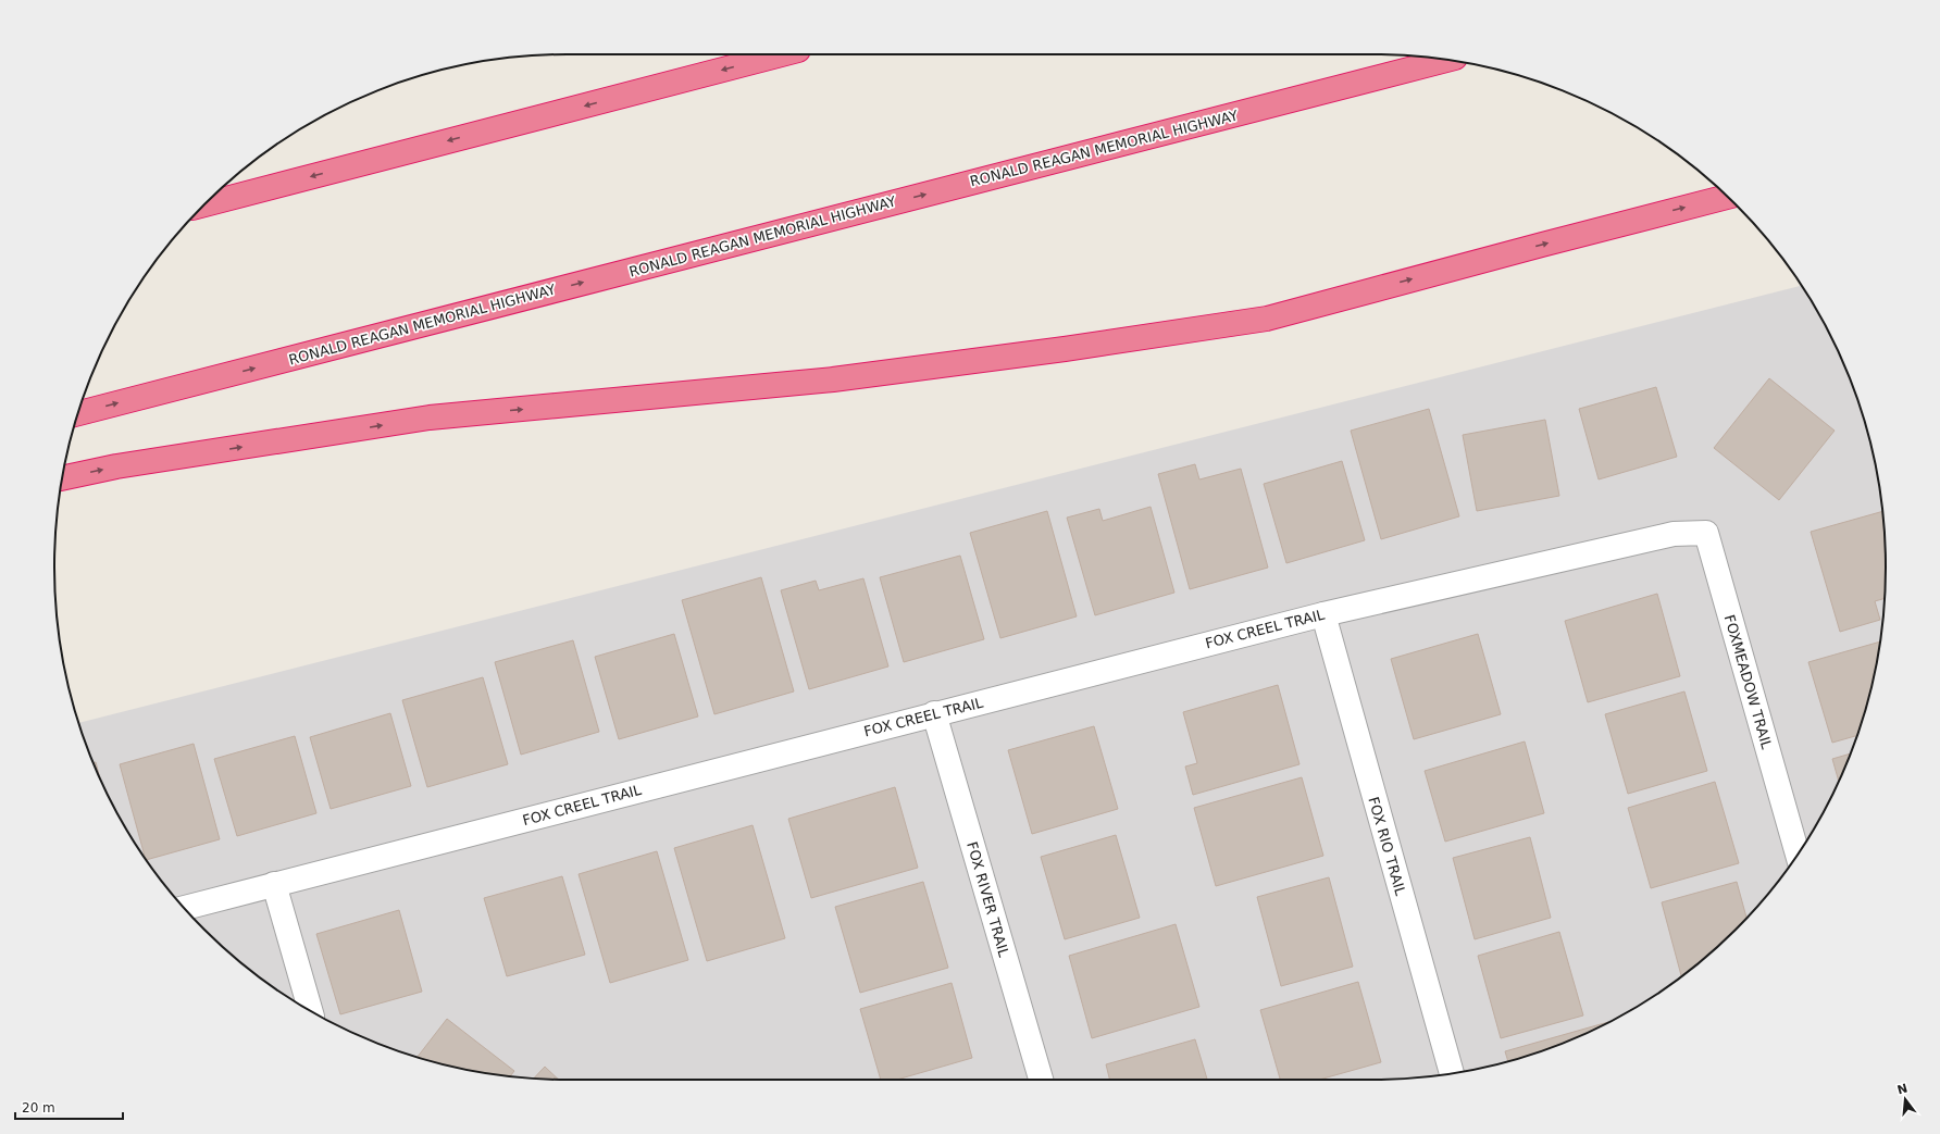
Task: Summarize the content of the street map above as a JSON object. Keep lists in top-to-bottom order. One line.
{"streets":{"highway":["RONALD REAGAN MEMORIAL HIGHWAY"],"street":["FOX CREEL TRAIL","FOXMEADOW TRAIL","FOX RIO TRAIL","FOX RIVER TRAIL"]},"crossings":[["FOX CREEL TRAIL","FOXMEADOW TRAIL"],["FOX CREEL TRAIL","FOX RIO TRAIL"],["FOX CREEL TRAIL","FOX RIVER TRAIL"]],"scale_bar":"20 m","north":"top"}
